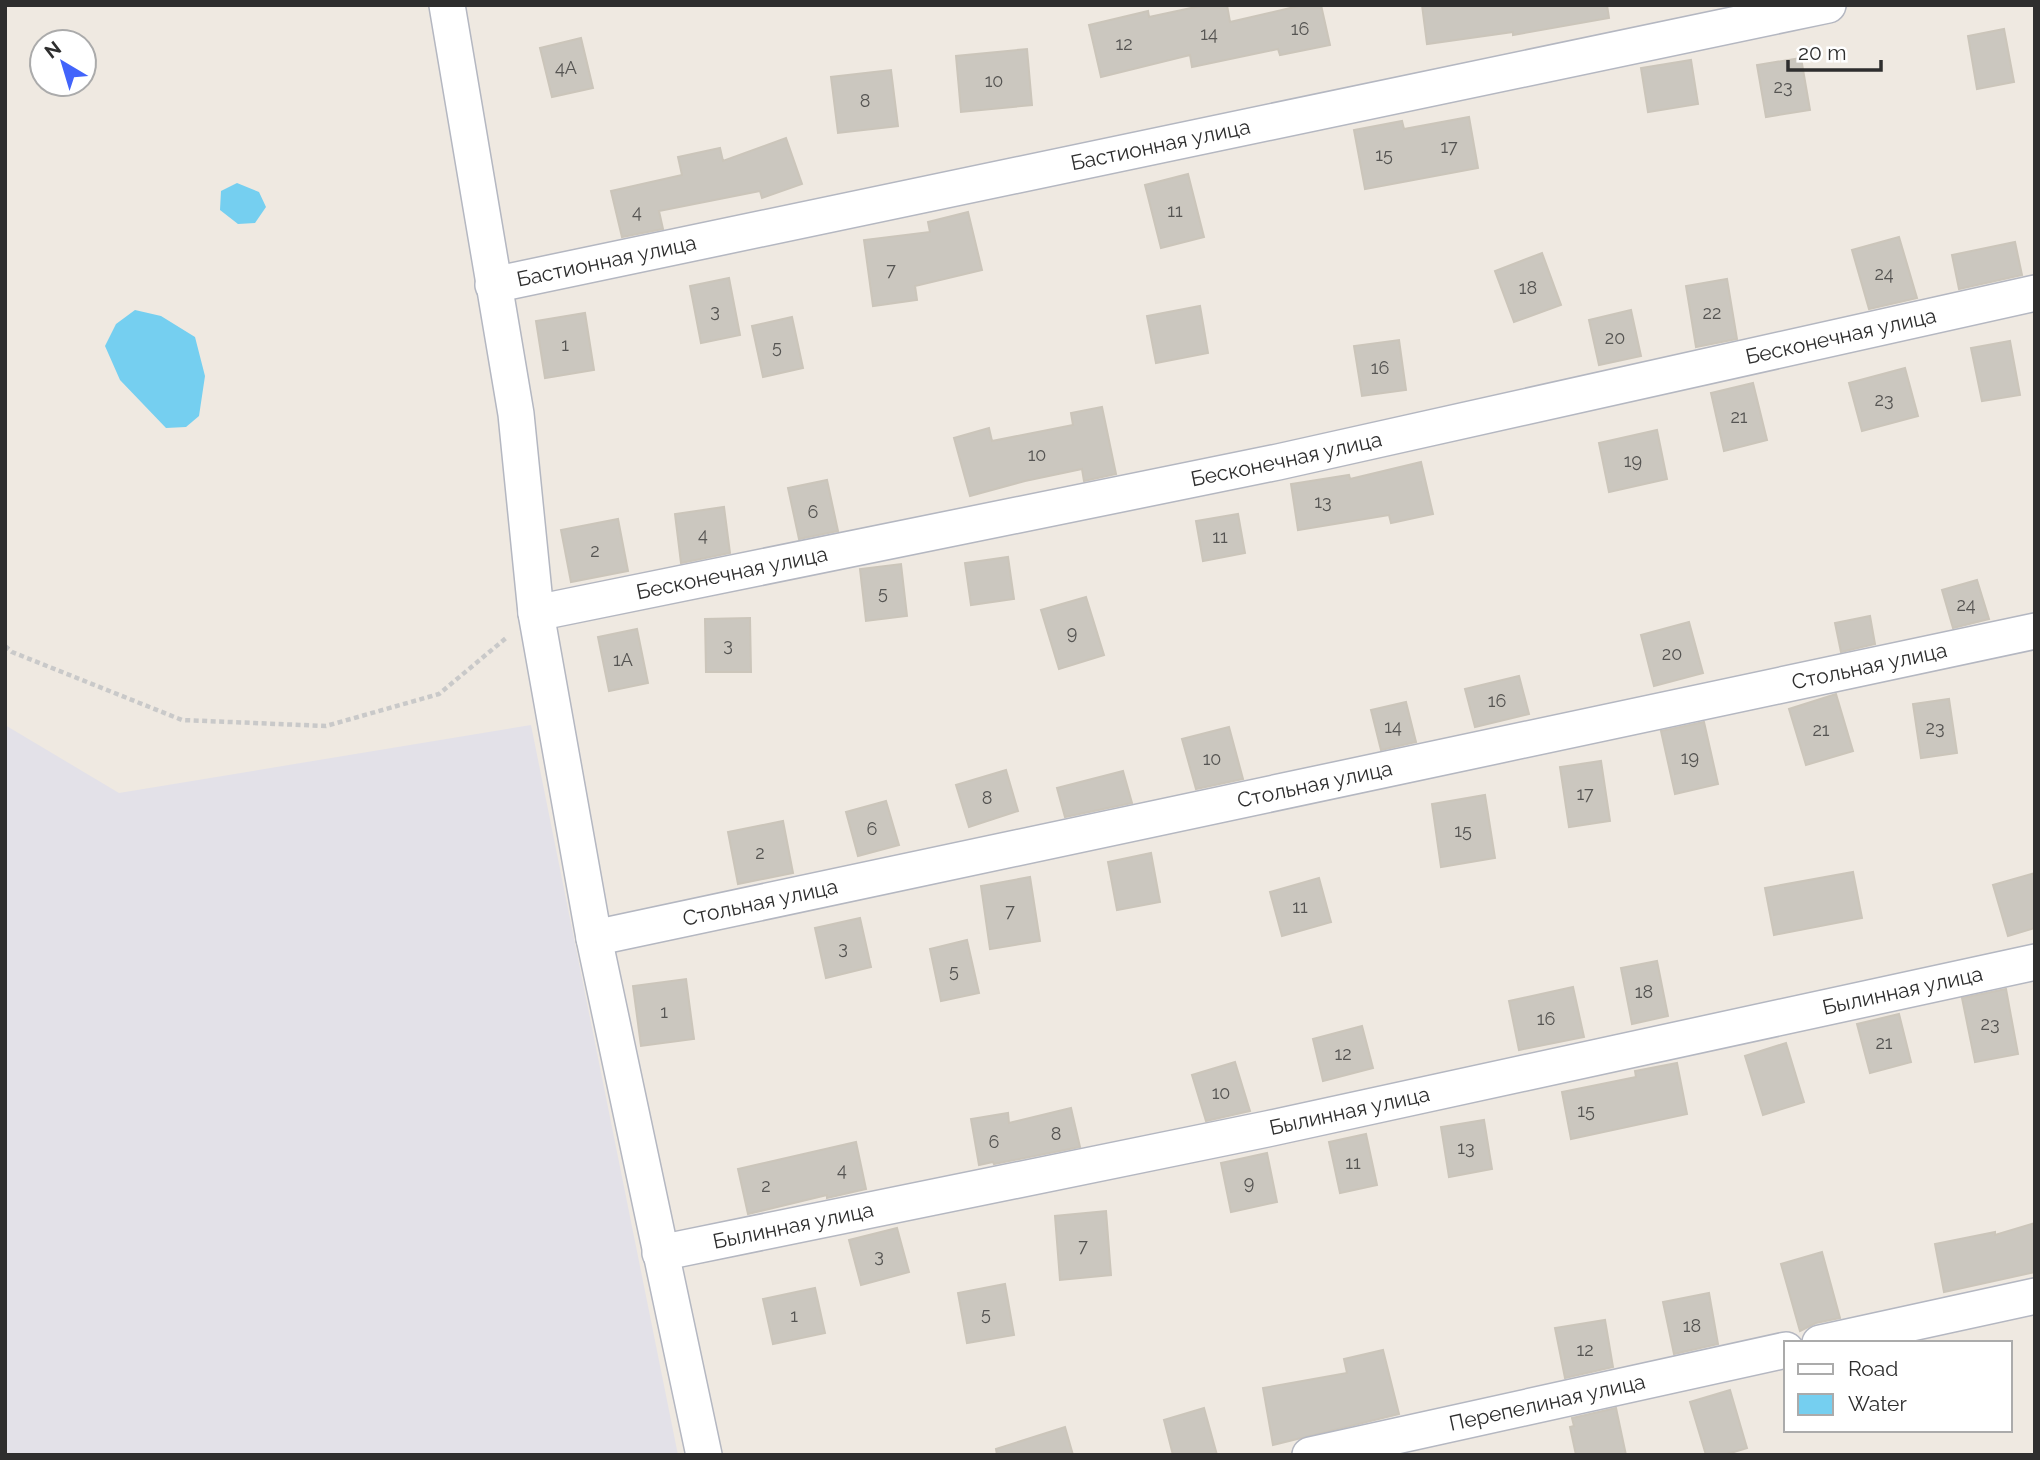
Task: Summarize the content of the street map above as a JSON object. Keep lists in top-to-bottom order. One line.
{"streets":{"street":["Бастионная улица","Бесконечная улица","Стольная улица","Былинная улица","Перепелиная улица"]},"house_numbers":["16","14","12","4А","10","23","8","17","15","11","4","7","24","18","3","22","20","1","5","16","23","21","10","19","13","6","4","11","2","5","24","9","3","20","1А","16","14","23","21","19","10","17","8","6","15","2","11","7","3","5","18","1","16","23","21","12","10","15","8","6","13","11","4","9","2","7","3","5","1","18","12"],"legend":["Road","Water"],"scale_bar":"20 m","north":"top left"}
